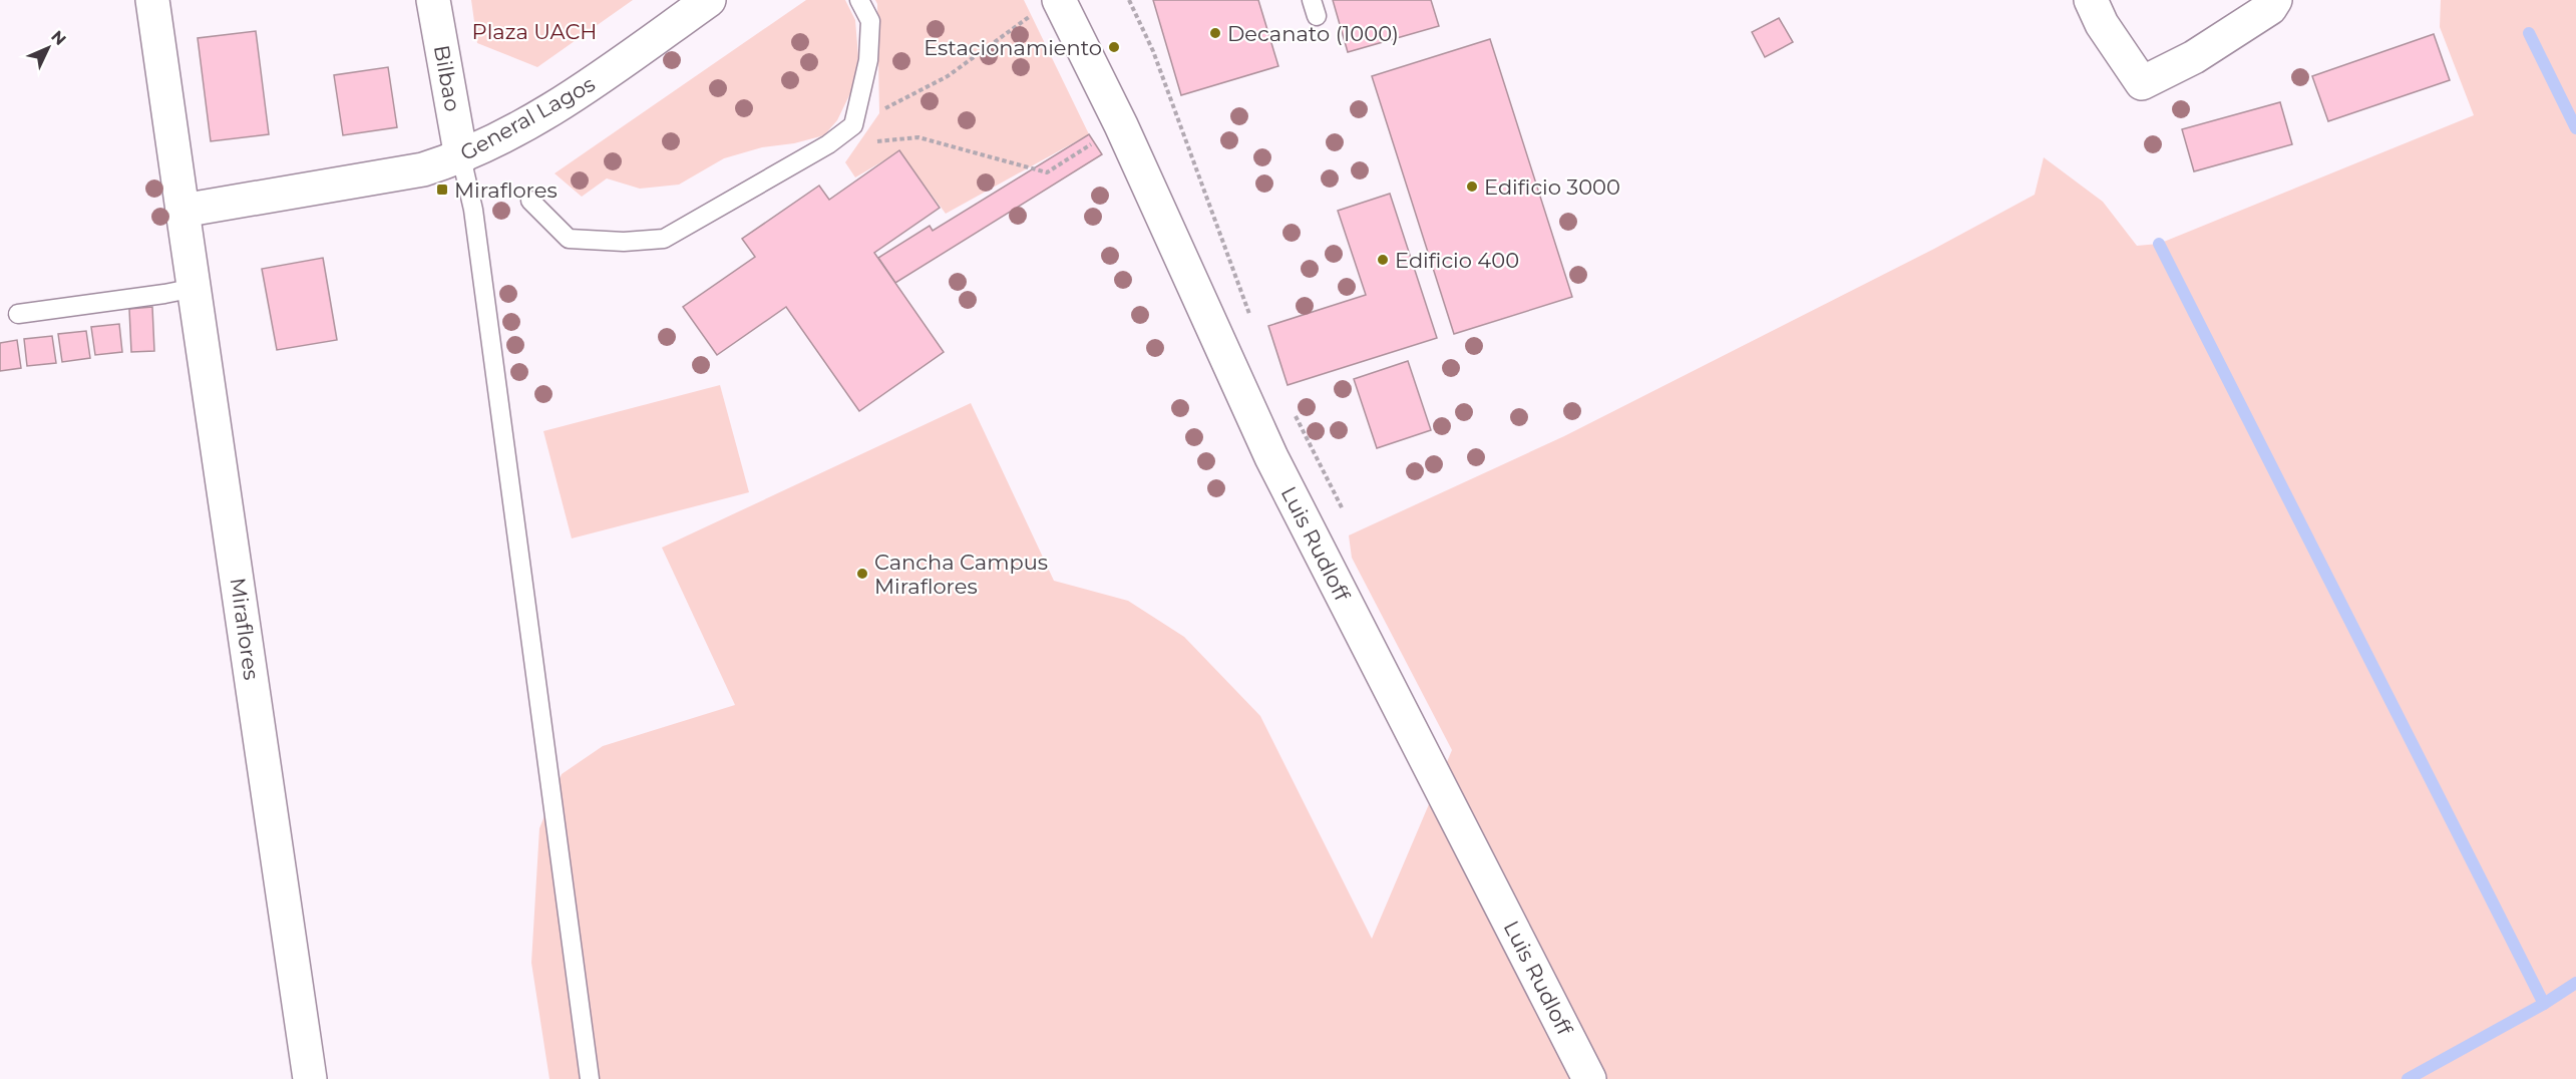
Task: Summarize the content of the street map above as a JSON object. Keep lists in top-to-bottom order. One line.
{"streets":{"street":["Bilbao","General Lagos","Luis Rudloff","Miraflores"]},"crossings":[["Bilbao","General Lagos"],["General Lagos","Miraflores"]],"parks":["Plaza UACH"],"places":{"other":["Decanato (1000)","Estacionamiento","Edificio 3000","Edificio 400","Cancha Campus Miraflores"],"transit":["Miraflores"]},"north":"top right"}
